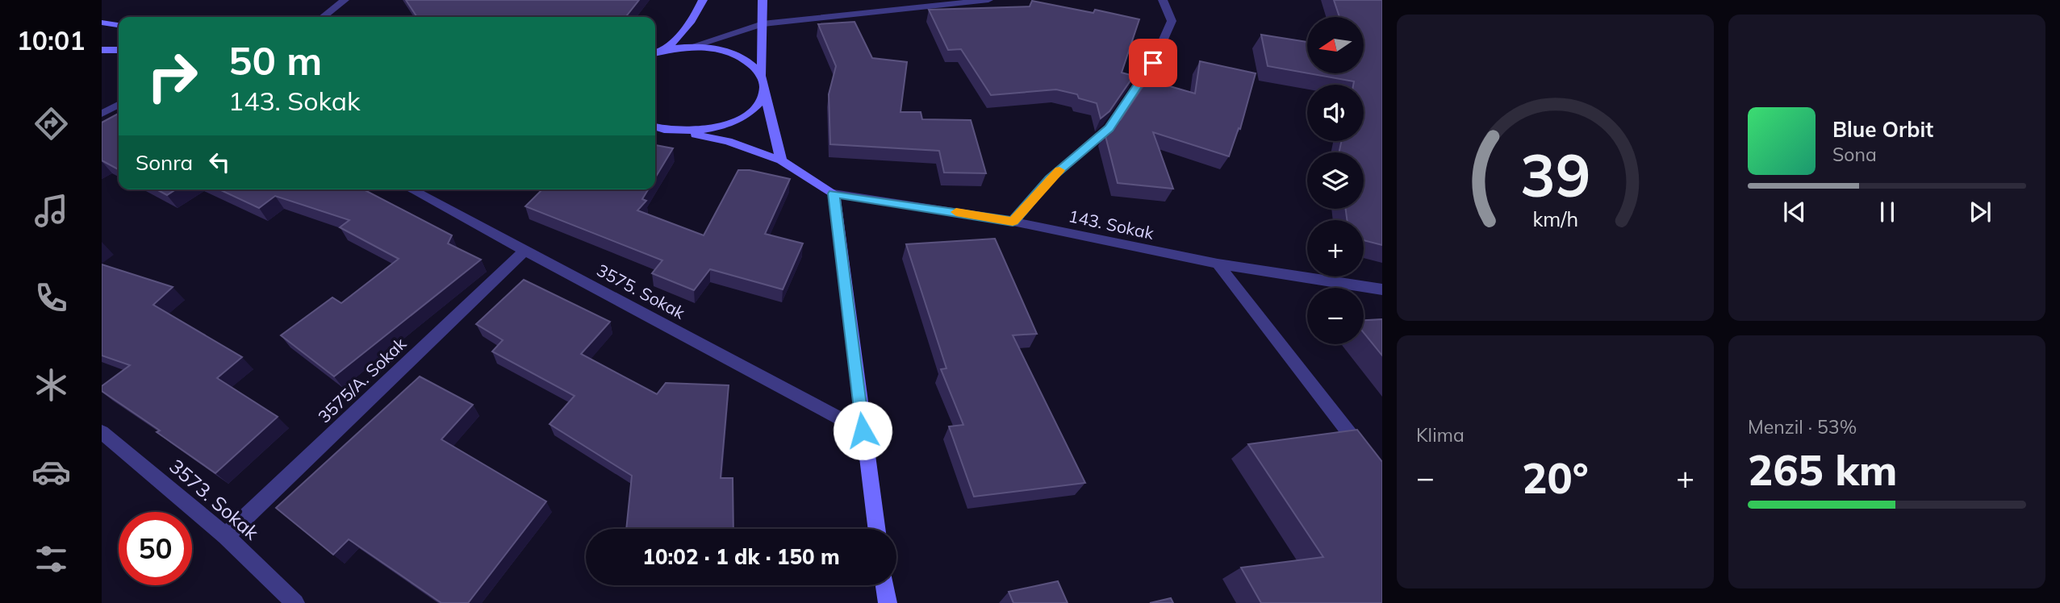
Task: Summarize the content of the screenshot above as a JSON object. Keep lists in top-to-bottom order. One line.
{"streets":{"street":["143. Sokak","3575. Sokak","3575/A. Sokak","3573. Sokak"]},"crossings":[["3575. Sokak","3575/A. Sokak"],["3575/A. Sokak","3573. Sokak"]],"north":"left","page":{"tabs":"10:01","map_buttons":["+","−"],"turn":["50 m","143. Sokak"],"song":["Blue Orbit","Sona"],"then":"Sonra","tile":["Klima",["Menzil · 53%","265 km"]],"heat":["−","20°","+"],"limit":"50","trip":"10:02 · 1 dk · 150 m","gauge":["39","km/h"]}}
